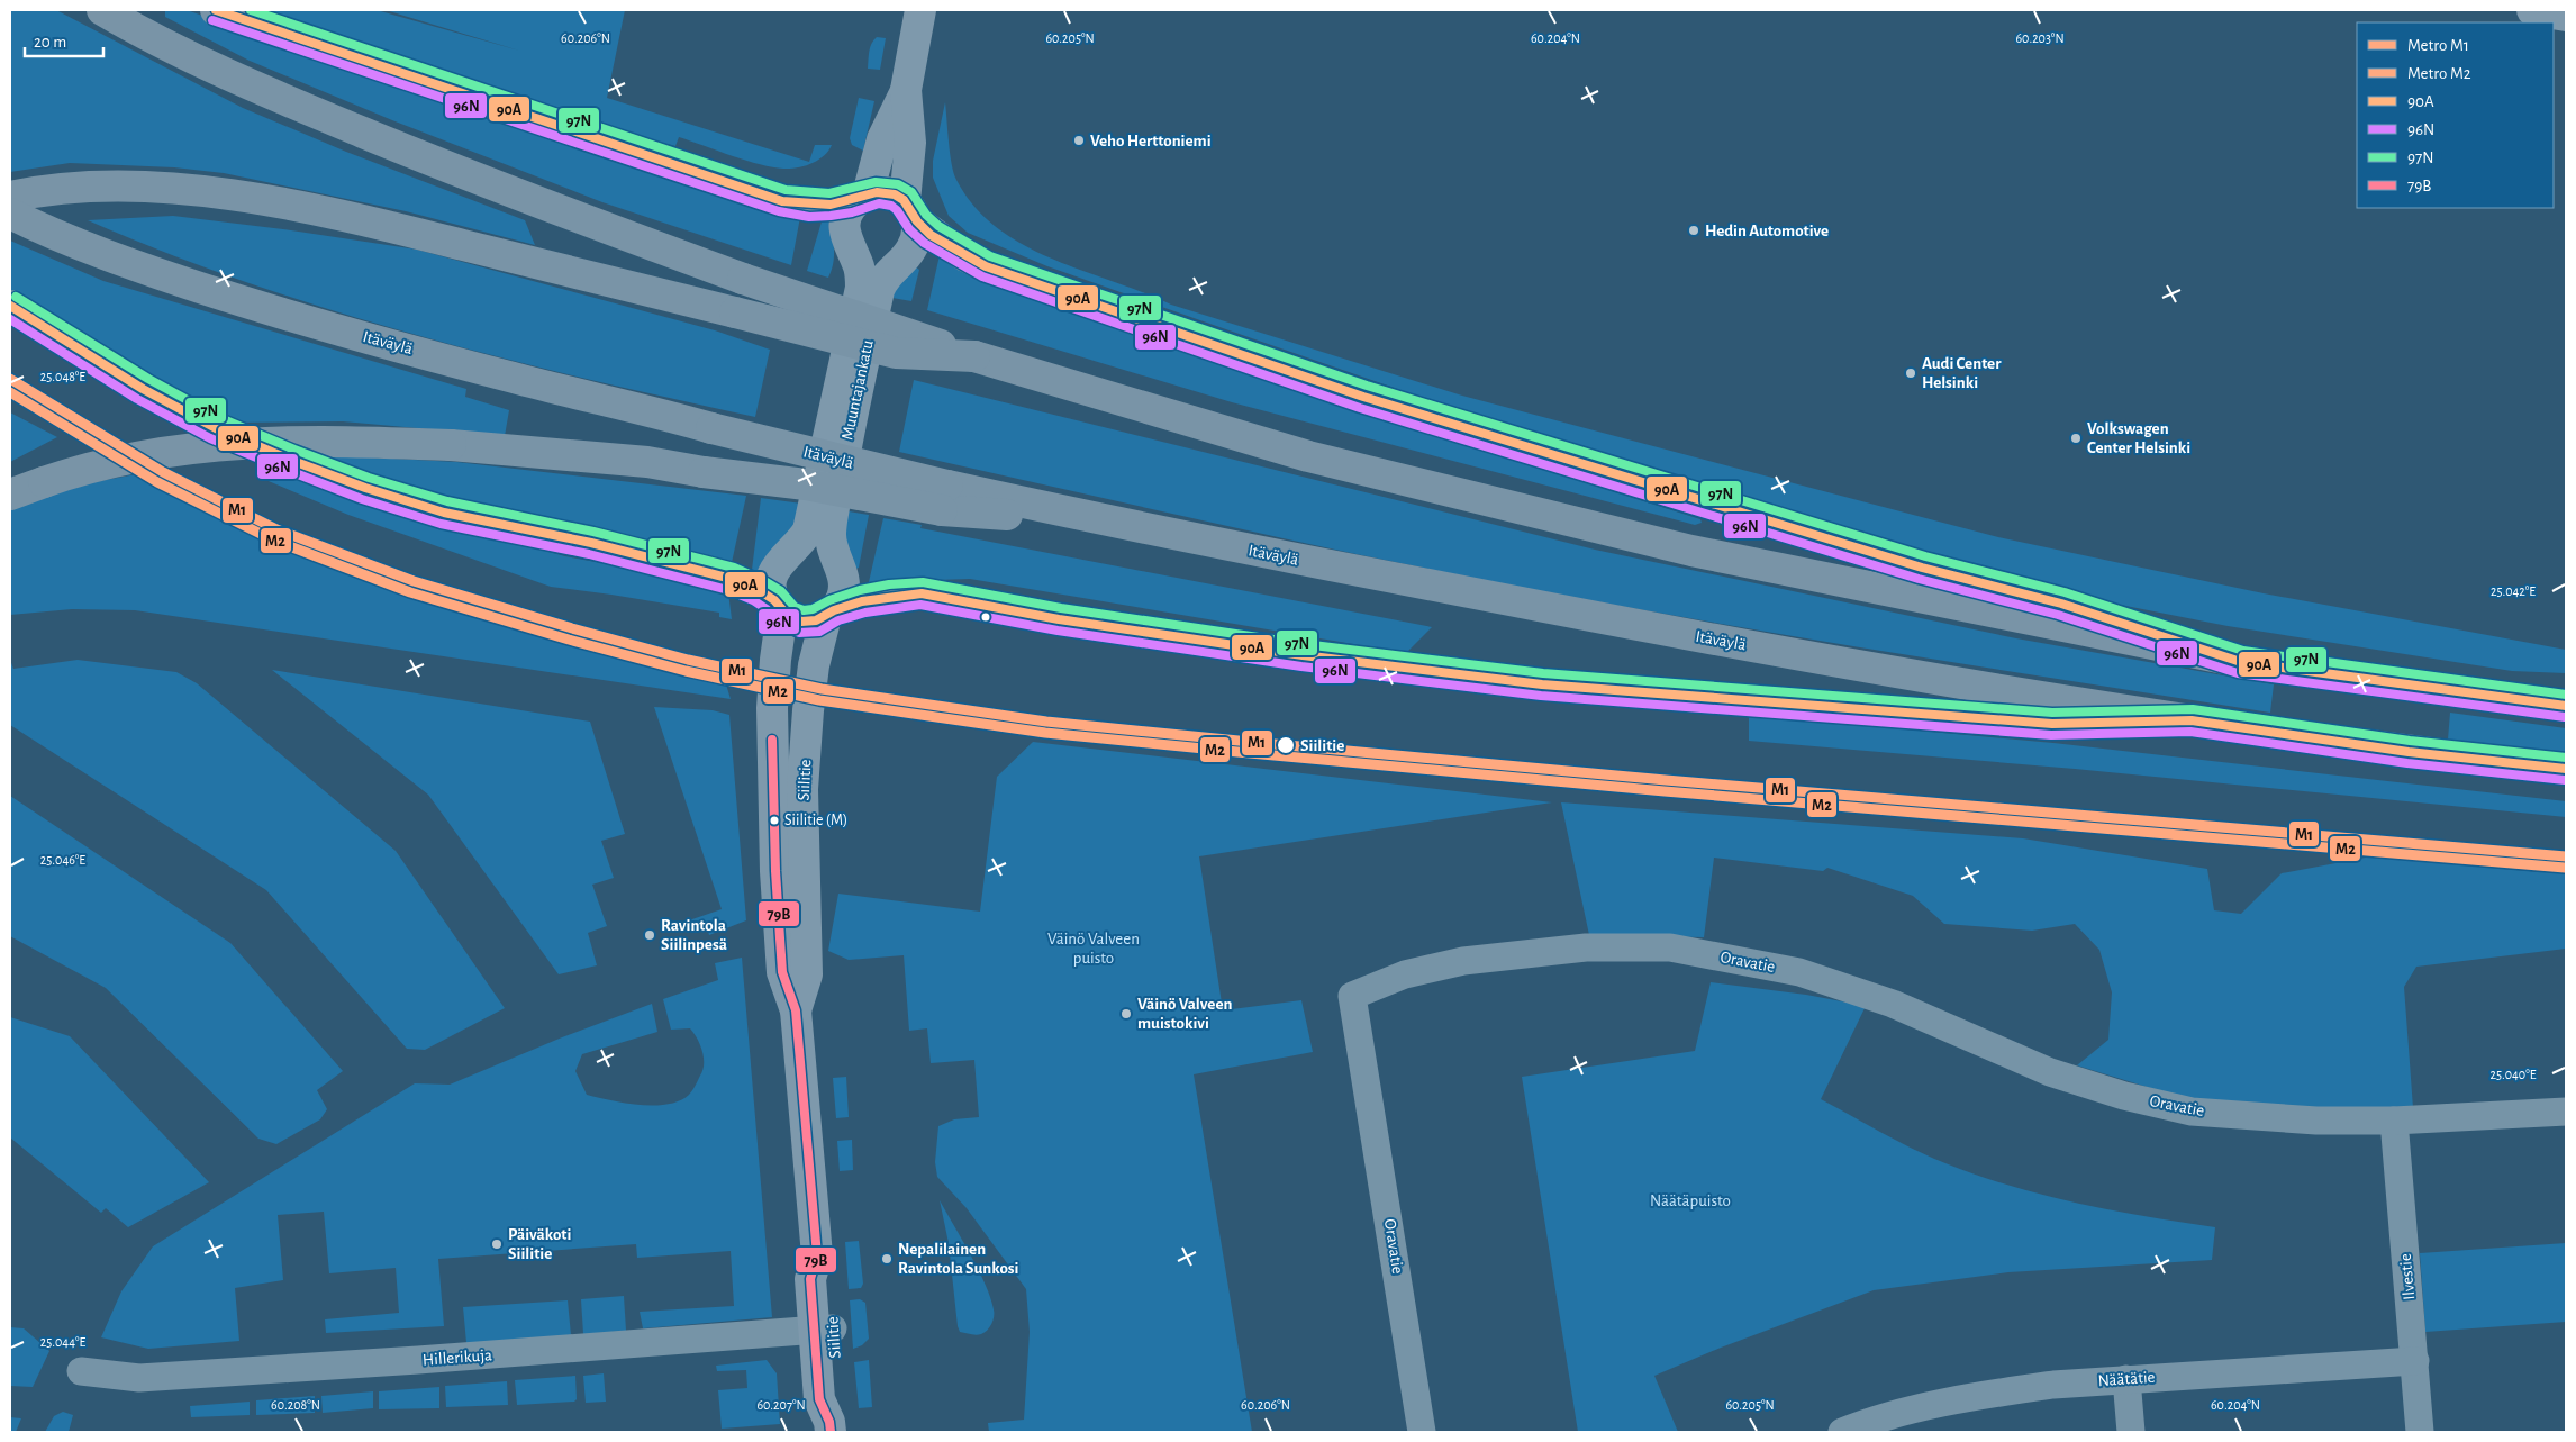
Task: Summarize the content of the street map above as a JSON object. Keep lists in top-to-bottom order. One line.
{"streets":{"highway":["Itäväylä"],"main road":["Muuntajankatu","Siilitie"],"street":["Oravatie","Ilvestie","Hillerikuja","Näätätie"]},"crossings":[["Muuntajankatu","Siilitie"],["Siilitie","Hillerikuja"],["Oravatie","Ilvestie"],["Ilvestie","Näätätie"]],"parks":["Väinö Valveen puisto","Näätäpuisto"],"places":["Veho Herttoniemi","Hedin Automotive","Audi Center Helsinki","Volkswagen Center Helsinki","Siilitie","Siilitie (M)","Ravintola Siilinpesä","Väinö Valveen muistokivi","Päiväkoti Siilitie","Nepalilainen Ravintola Sunkosi"],"lines":["transit line 90A","transit line 97N","transit line 96N","metro line M1","metro line M2","transit line 79B"],"legend":["Metro M1","Metro M2","90A","96N","97N","79B"],"scale_bar":"20 m","coordinates":["60.203°N","60.206°N","60.205°N","60.204°N","25.048°E","25.042°E","25.046°E","25.040°E","25.044°E","60.208°N","60.207°N"]}
